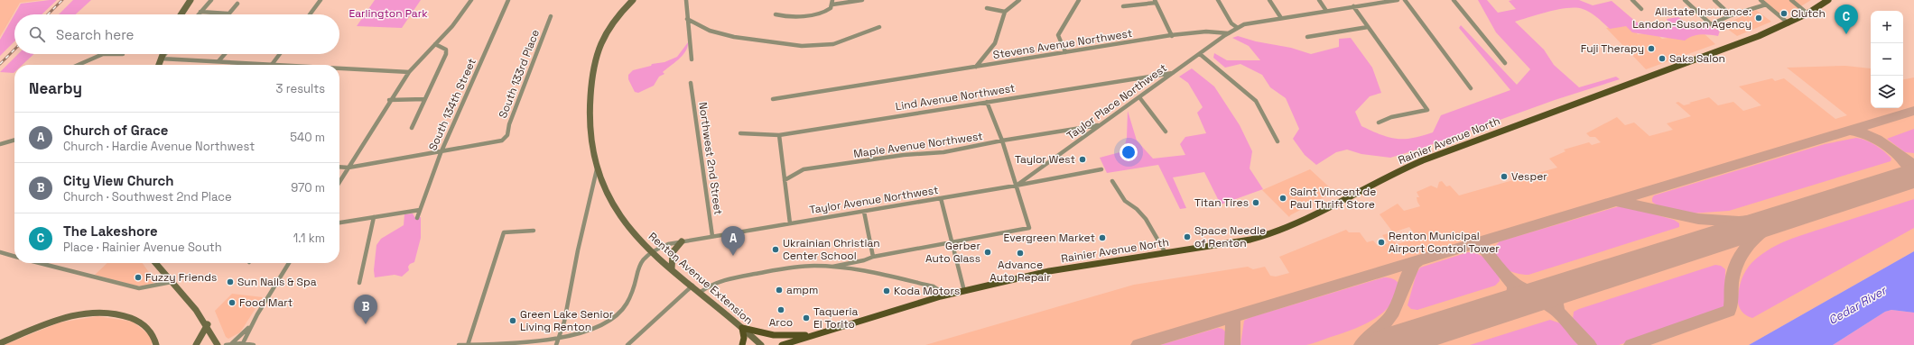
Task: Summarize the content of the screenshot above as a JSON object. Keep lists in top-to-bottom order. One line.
{"streets":{"main road":["Rainier Avenue North","Renton Avenue Extension"],"street":["Stevens Avenue Northwest","South 133rd Place","Lind Avenue Northwest","Taylor Place Northwest","South 134th Street","Maple Avenue Northwest","Northwest 2nd Street","Taylor Avenue Northwest"]},"crossings":[["Stevens Avenue Northwest","Taylor Place Northwest"],["South 133rd Place","South 134th Street"],["Lind Avenue Northwest","Taylor Place Northwest"],["Taylor Place Northwest","Maple Avenue Northwest"],["Taylor Place Northwest","Taylor Avenue Northwest"],["Northwest 2nd Street","Taylor Avenue Northwest"],["Taylor Avenue Northwest","Renton Avenue Extension"]],"water":["Cedar River"],"parks":["Earlington Park"],"places":["Clutch","Allstate Insurance: Landon-Suson Agency","Fuji Therapy","Saks Salon","Taylor West","Vesper","Saint Vincent de Paul Thrift Store","Titan Tires","Space Needle of Renton","Evergreen Market","Renton Municipal Airport Control Tower","Ukrainian Christian Center School","Gerber Auto Glass","Advance Auto Repair","Fuzzy Friends","Sun Nails & Spa","ampm","Koda Motors","Food Mart","Arco","Taqueria El Torito","Green Lake Senior Living Renton"],"page":{"pins":["C","A","B"],"map_buttons":["+","−"],"search":"Search here","heading":["Nearby","3 results"],"list":[{"mark":"A","name":"Church of Grace","note":"Church · Hardie Avenue Northwest","value":"540 m"},{"mark":"B","name":"City View Church","note":"Church · Southwest 2nd Place","value":"970 m"},{"mark":"C","name":"The Lakeshore","note":"Place · Rainier Avenue South","value":"1.1 km"}]}}
